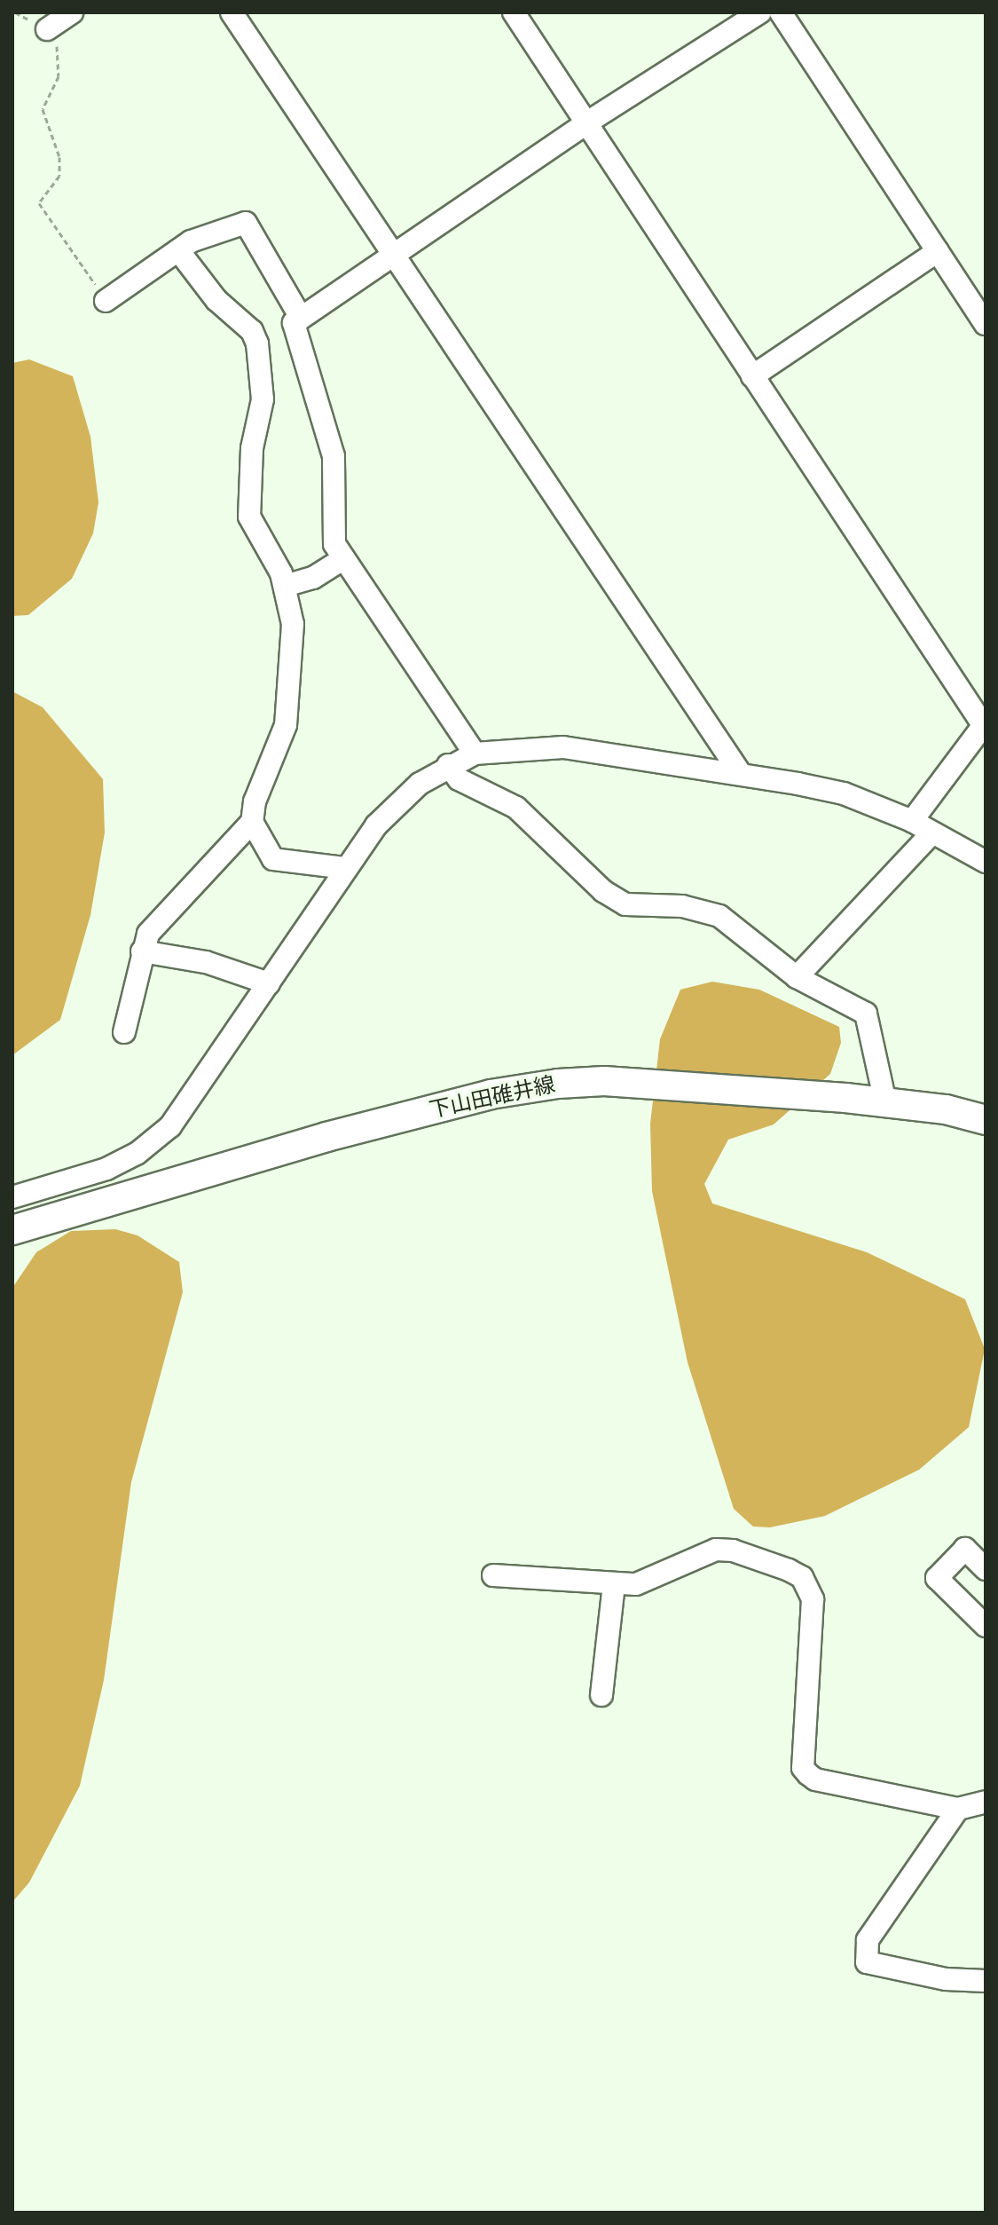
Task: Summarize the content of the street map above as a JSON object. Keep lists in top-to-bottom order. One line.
{"streets":{"main road":["下山田碓井線"]}}
